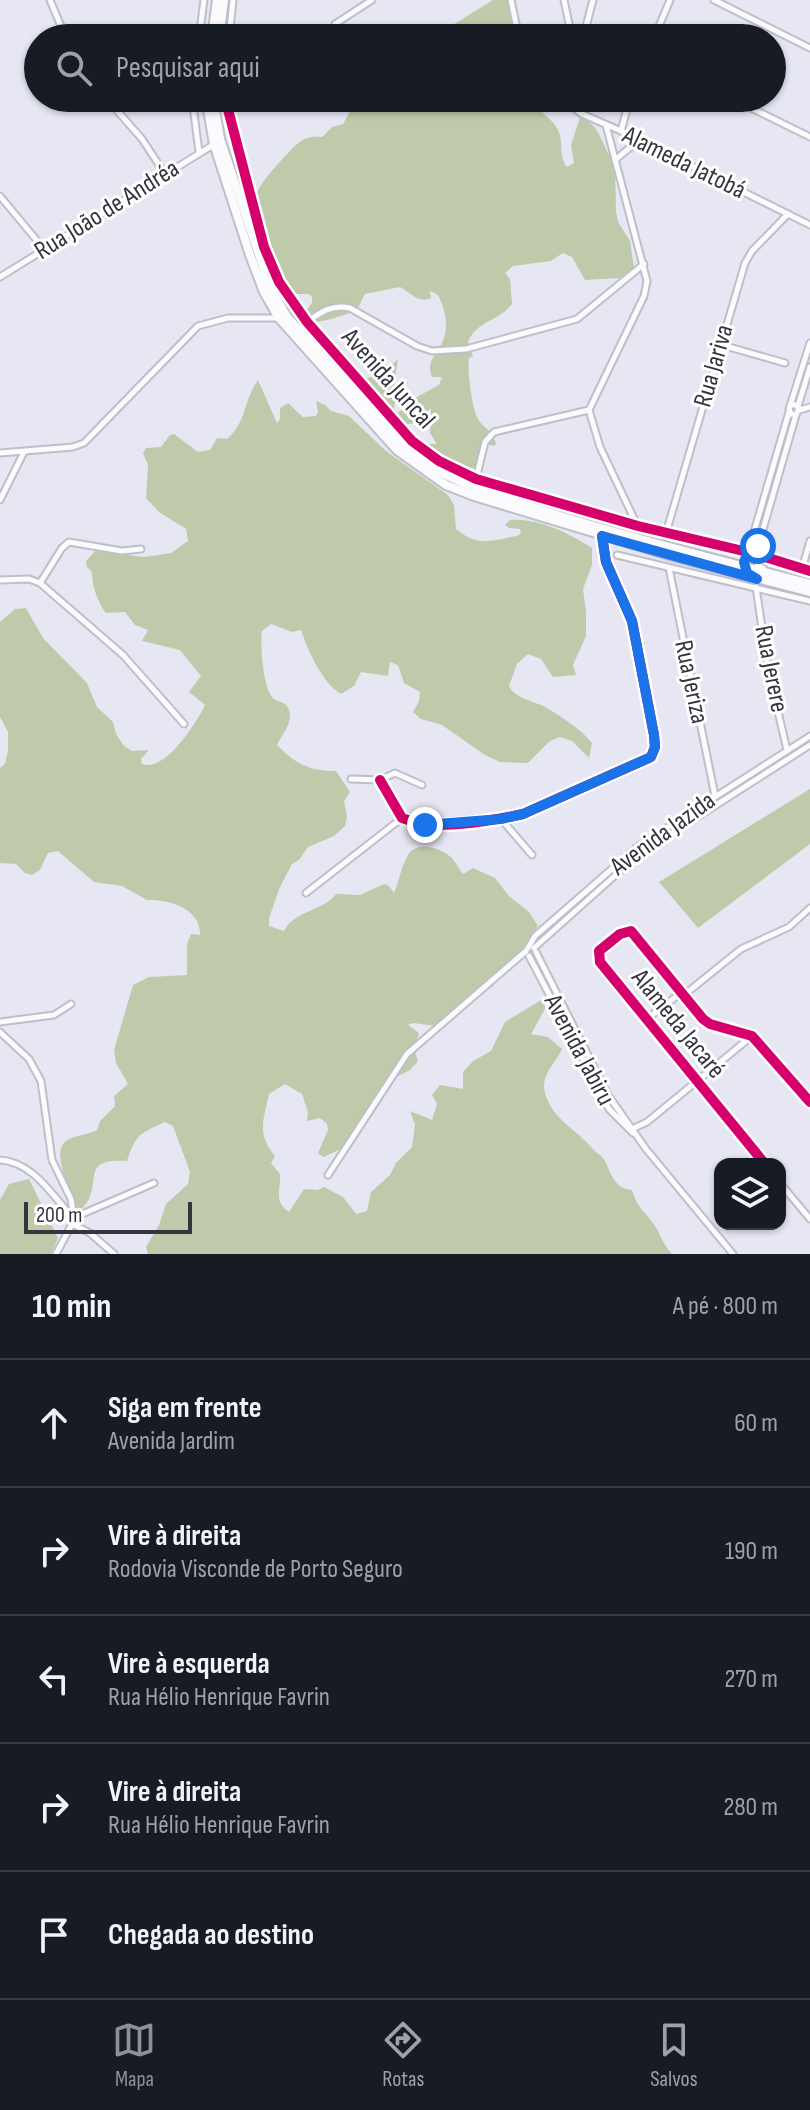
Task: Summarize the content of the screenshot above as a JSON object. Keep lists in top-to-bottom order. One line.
{"streets":{"street":["Alameda Jatobá","Rua João de Andréa","Rua Jariva","Avenida Juncal","Rua Jerere","Rua Jeriza","Avenida Jazida","Alameda Jacaré","Avenida Jabiru"]},"crossings":[["Alameda Jatobá","Rua Jariva"],["Rua Jariva","Avenida Juncal"],["Rua Jerere","Avenida Jazida"],["Rua Jeriza","Avenida Jazida"],["Avenida Jazida","Avenida Jabiru"]],"scale_bar":"200 m","page":{"search":"Pesquisar aqui","scale":"200 m","heading":["10 min","A pé · 800 m"],"list":[["Siga em frente","Avenida Jardim","60 m"],["Vire à direita","Rodovia Visconde de Porto Seguro","190 m"],["Vire à esquerda","Rua Hélio Henrique Favrin","270 m"],["Vire à direita","Rua Hélio Henrique Favrin","280 m"],"Chegada ao destino"],"nav":["Mapa","Rotas","Salvos"]}}
